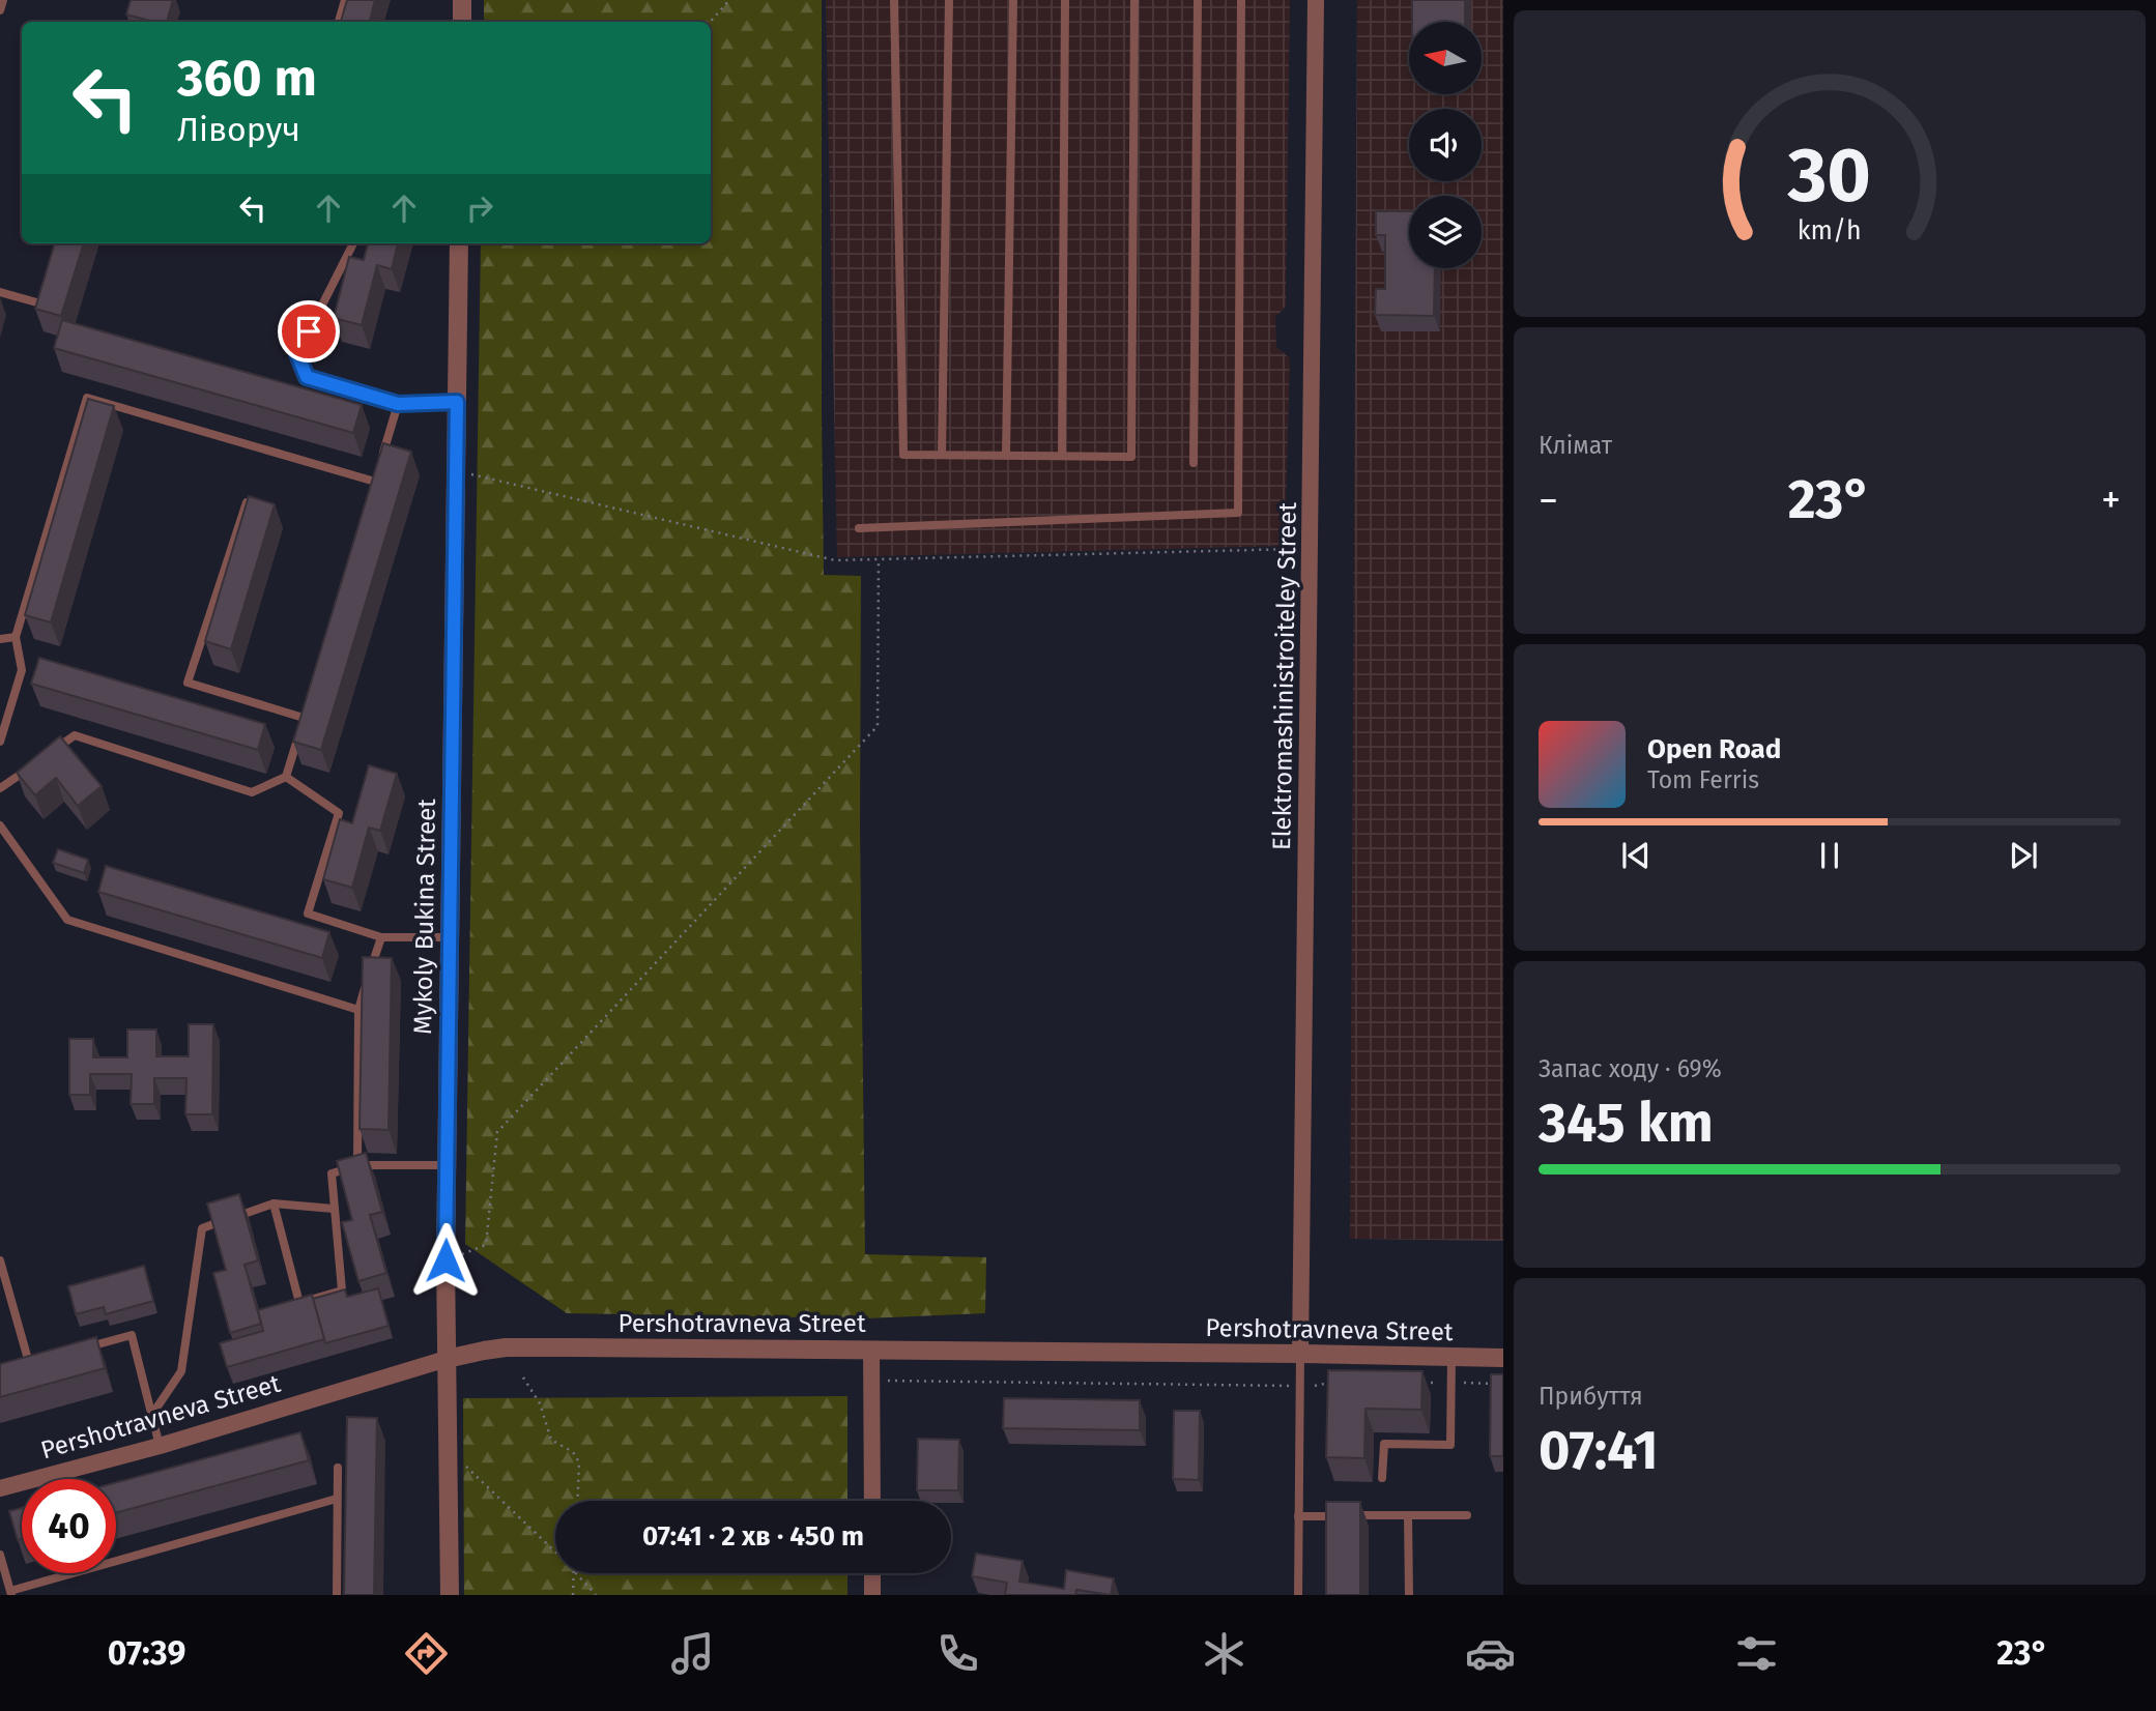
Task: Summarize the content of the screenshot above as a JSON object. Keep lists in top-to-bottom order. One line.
{"streets":{"street":["Elektromashinistroiteley Street","Mykoly Bukina Street","Pershotravneva Street"]},"crossings":[["Elektromashinistroiteley Street","Pershotravneva Street"],["Mykoly Bukina Street","Pershotravneva Street"]],"north":"left","page":{"turn":["360 m","Ліворуч"],"tile":["Клімат",["Запас ходу · 69%","345 km"],["Прибуття","07:41"]],"heat":["−","23°","+"],"song":["Open Road","Tom Ferris"],"limit":"40","trip":"07:41 · 2 хв · 450 m","tabs":["07:39","23°"],"gauge":["30","km/h"]}}
